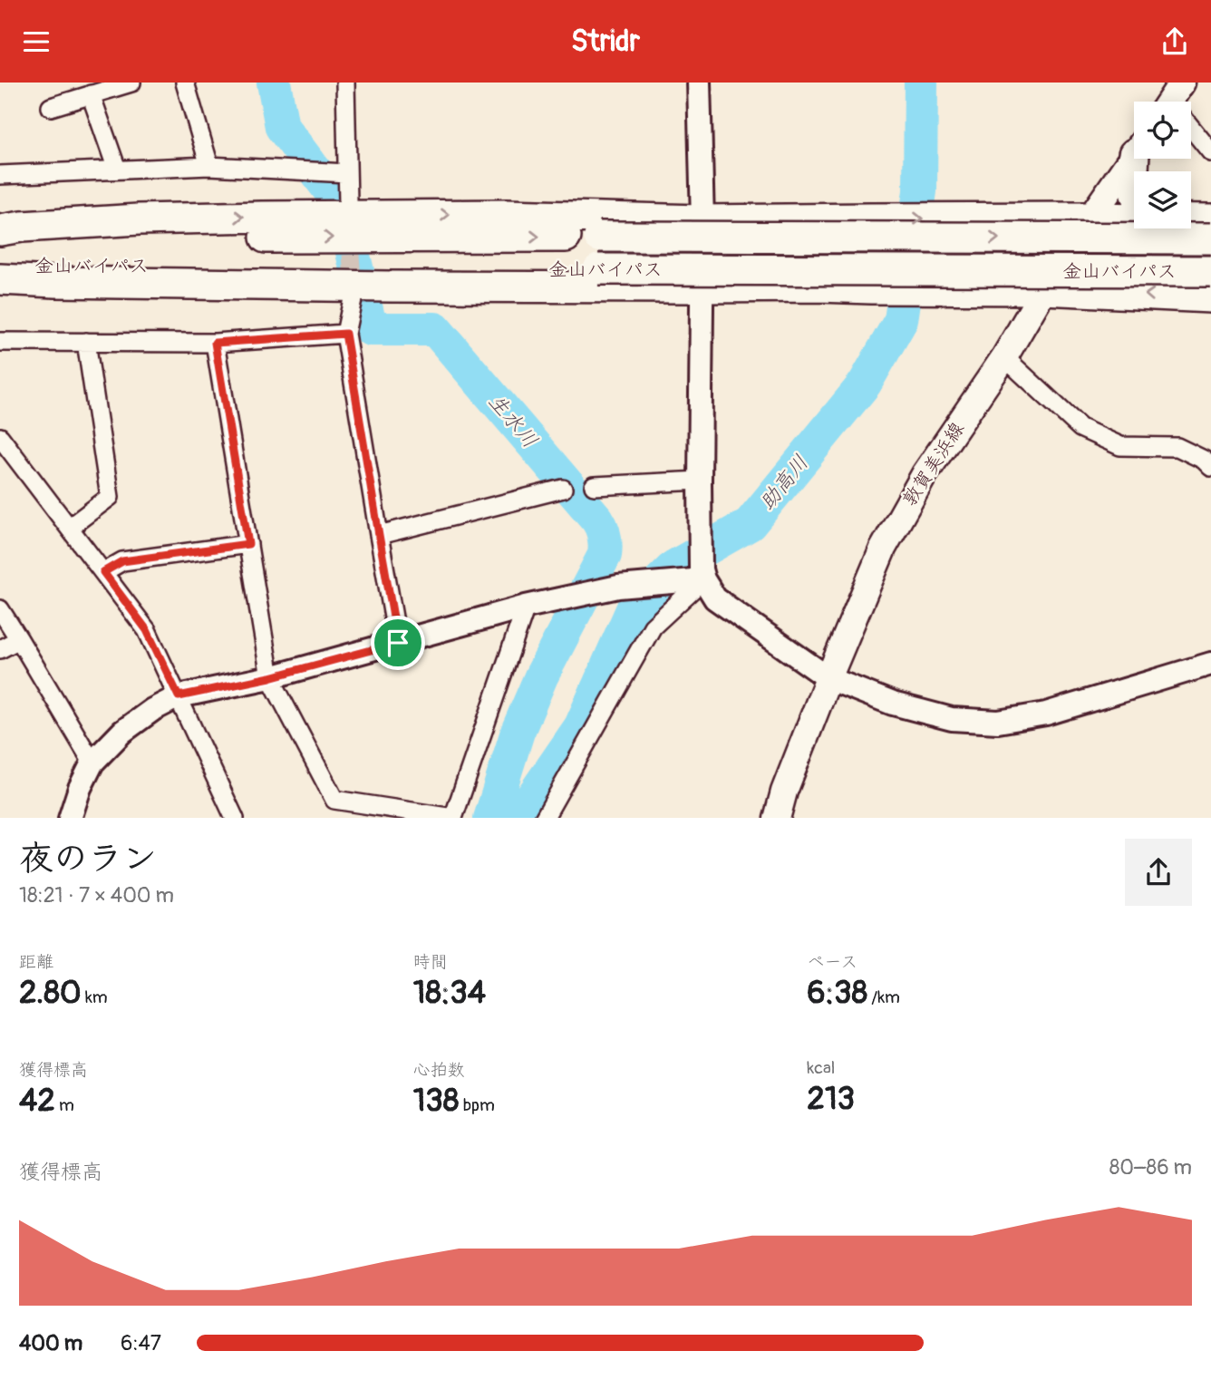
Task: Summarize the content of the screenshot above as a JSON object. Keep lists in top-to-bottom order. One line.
{"streets":{"highway":["金山バイパス"],"main road":["敦賀美浜線"]},"water":["生水川","助高川"],"page":{"header":"Stridr","heading":["夜のラン","18:21 · 7 × 400 m"],"stats":[["距離","2.80 km"],["時間","18:34"],["ペース","6:38 /km"],["獲得標高","42 m"],["心拍数","138 bpm"],["kcal","213"]],"chart":["獲得標高","80–86 m"],"list":[{"name":"400 m","note":"6:47"}]}}
